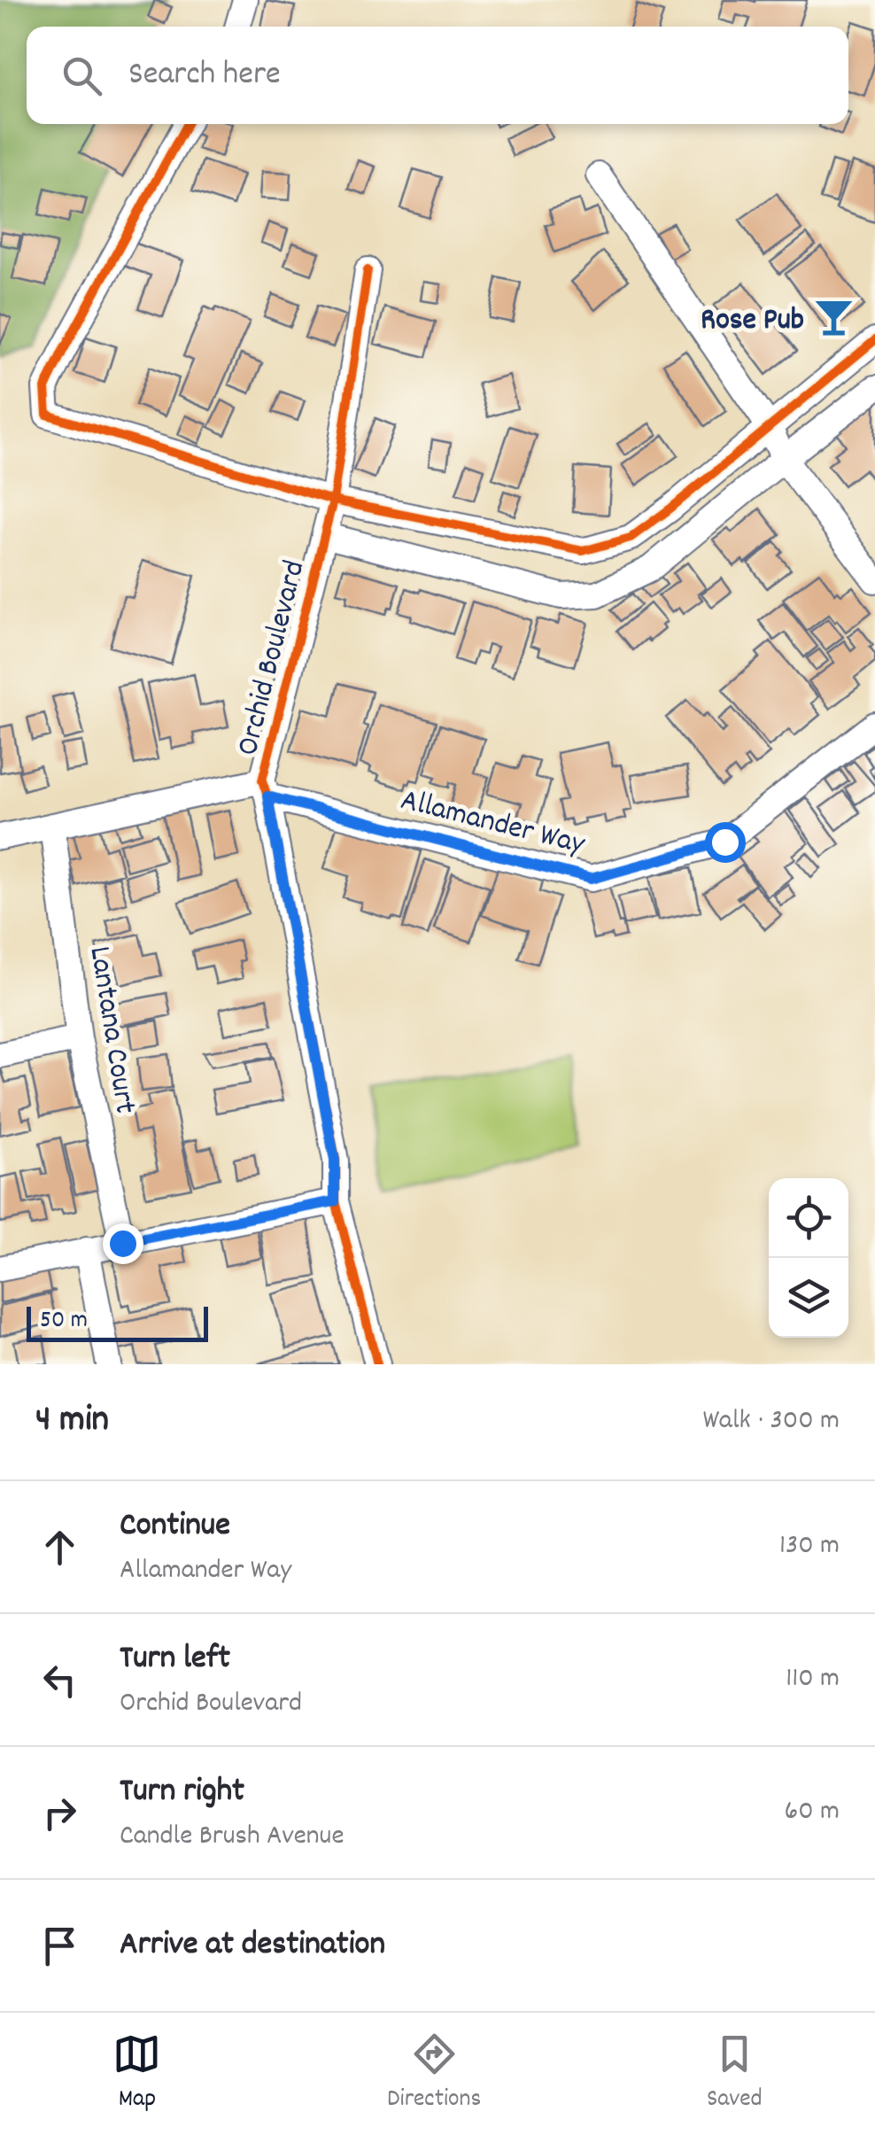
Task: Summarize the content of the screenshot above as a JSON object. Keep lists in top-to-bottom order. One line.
{"streets":{"street":["Orchid Boulevard","Allamander Way","Lantana Court"]},"crossings":[["Orchid Boulevard","Allamander Way"]],"places":{"bar":["Rose Pub"]},"scale_bar":"50 m","page":{"search":"Search here","scale":"50 m","heading":["4 min","Walk · 300 m"],"list":[["Continue","Allamander Way","130 m"],["Turn left","Orchid Boulevard","110 m"],["Turn right","Candle Brush Avenue","60 m"],"Arrive at destination"],"nav":["Map","Directions","Saved"]}}
